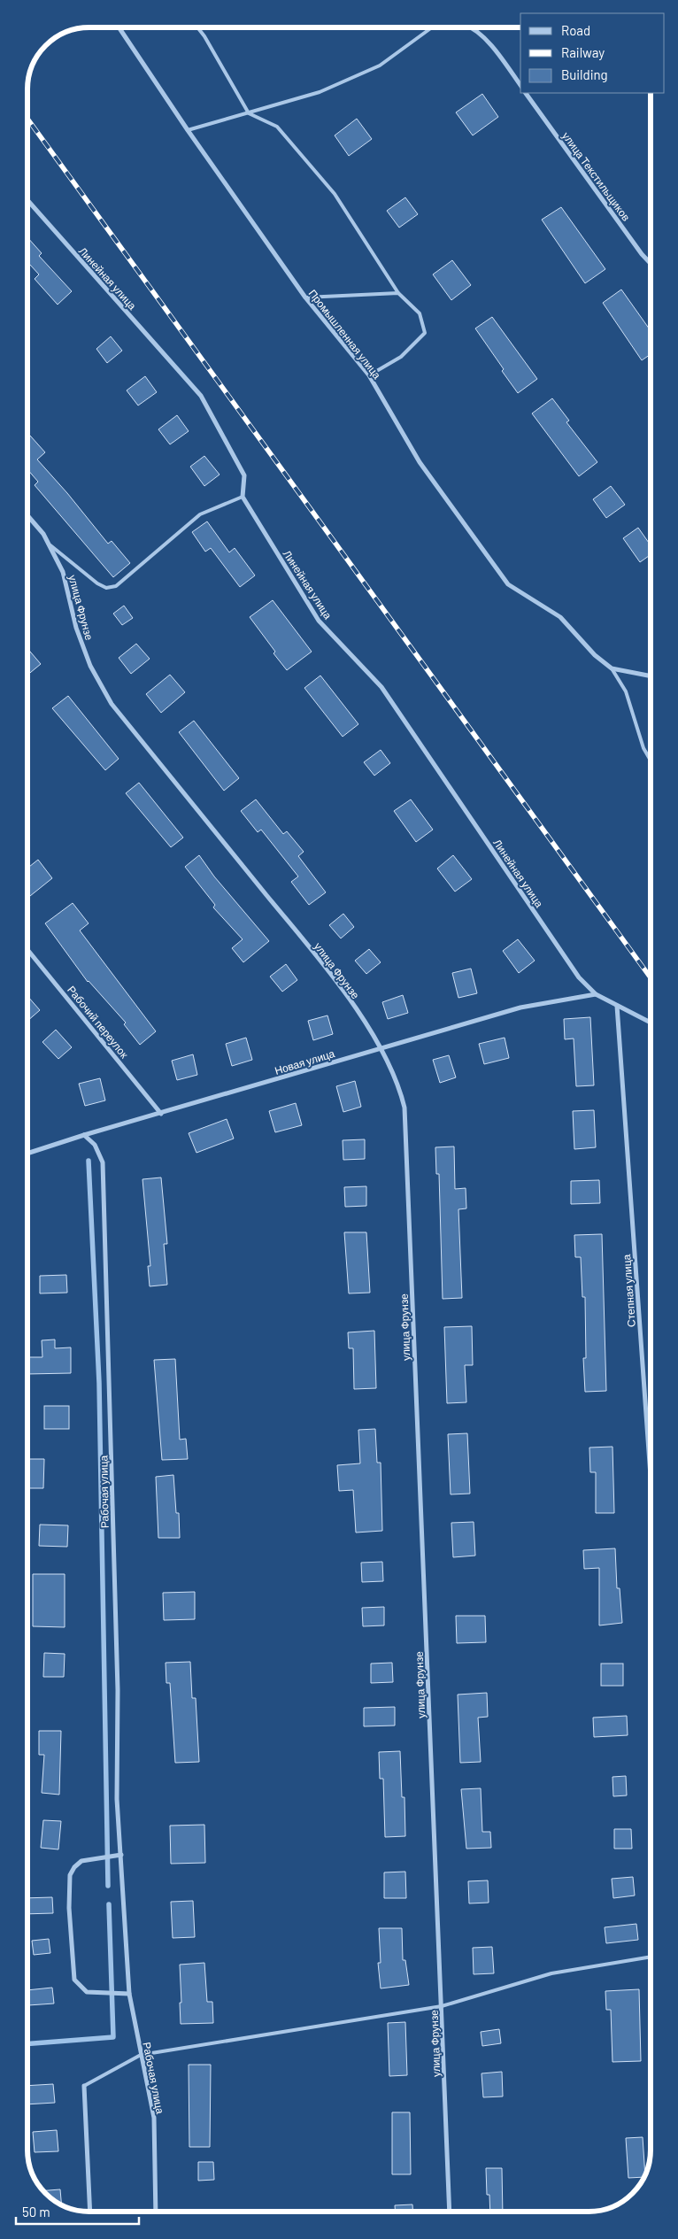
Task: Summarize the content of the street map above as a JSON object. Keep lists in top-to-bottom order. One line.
{"streets":{"street":["улица Текстильщиков","Линейная улица","Промышленная улица","улица Фрунзе","Рабочий переулок","Новая улица","Степная улица","Рабочая улица"]},"crossings":[["Линейная улица","Новая улица"],["Линейная улица","Степная улица"],["улица Фрунзе","Новая улица"],["Рабочий переулок","Новая улица"],["Новая улица","Рабочая улица"]],"legend":["Road","Railway","Building"],"scale_bar":"50 m"}
